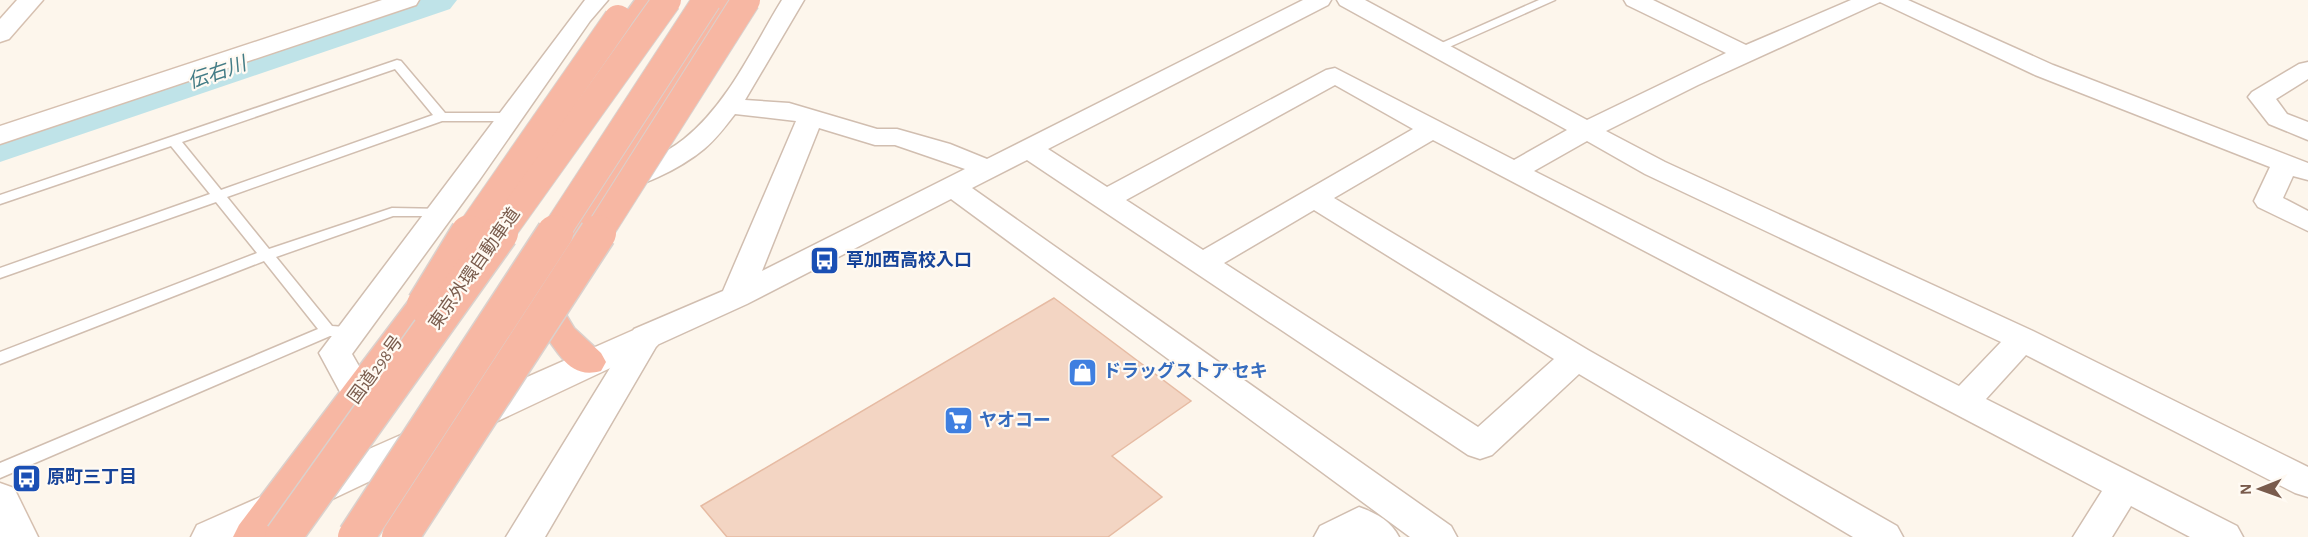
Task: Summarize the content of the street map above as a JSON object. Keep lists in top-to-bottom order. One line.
{"streets":{"highway":["東京外環自動車道","国道298号"]},"crossings":[["東京外環自動車道","国道298号"]],"water":["伝右川"],"places":{"bus stop":["草加西高校入口","原町三丁目"],"shop":["ドラッグストア セキ"],"supermarket":["ヤオコー"]},"north":"left"}
